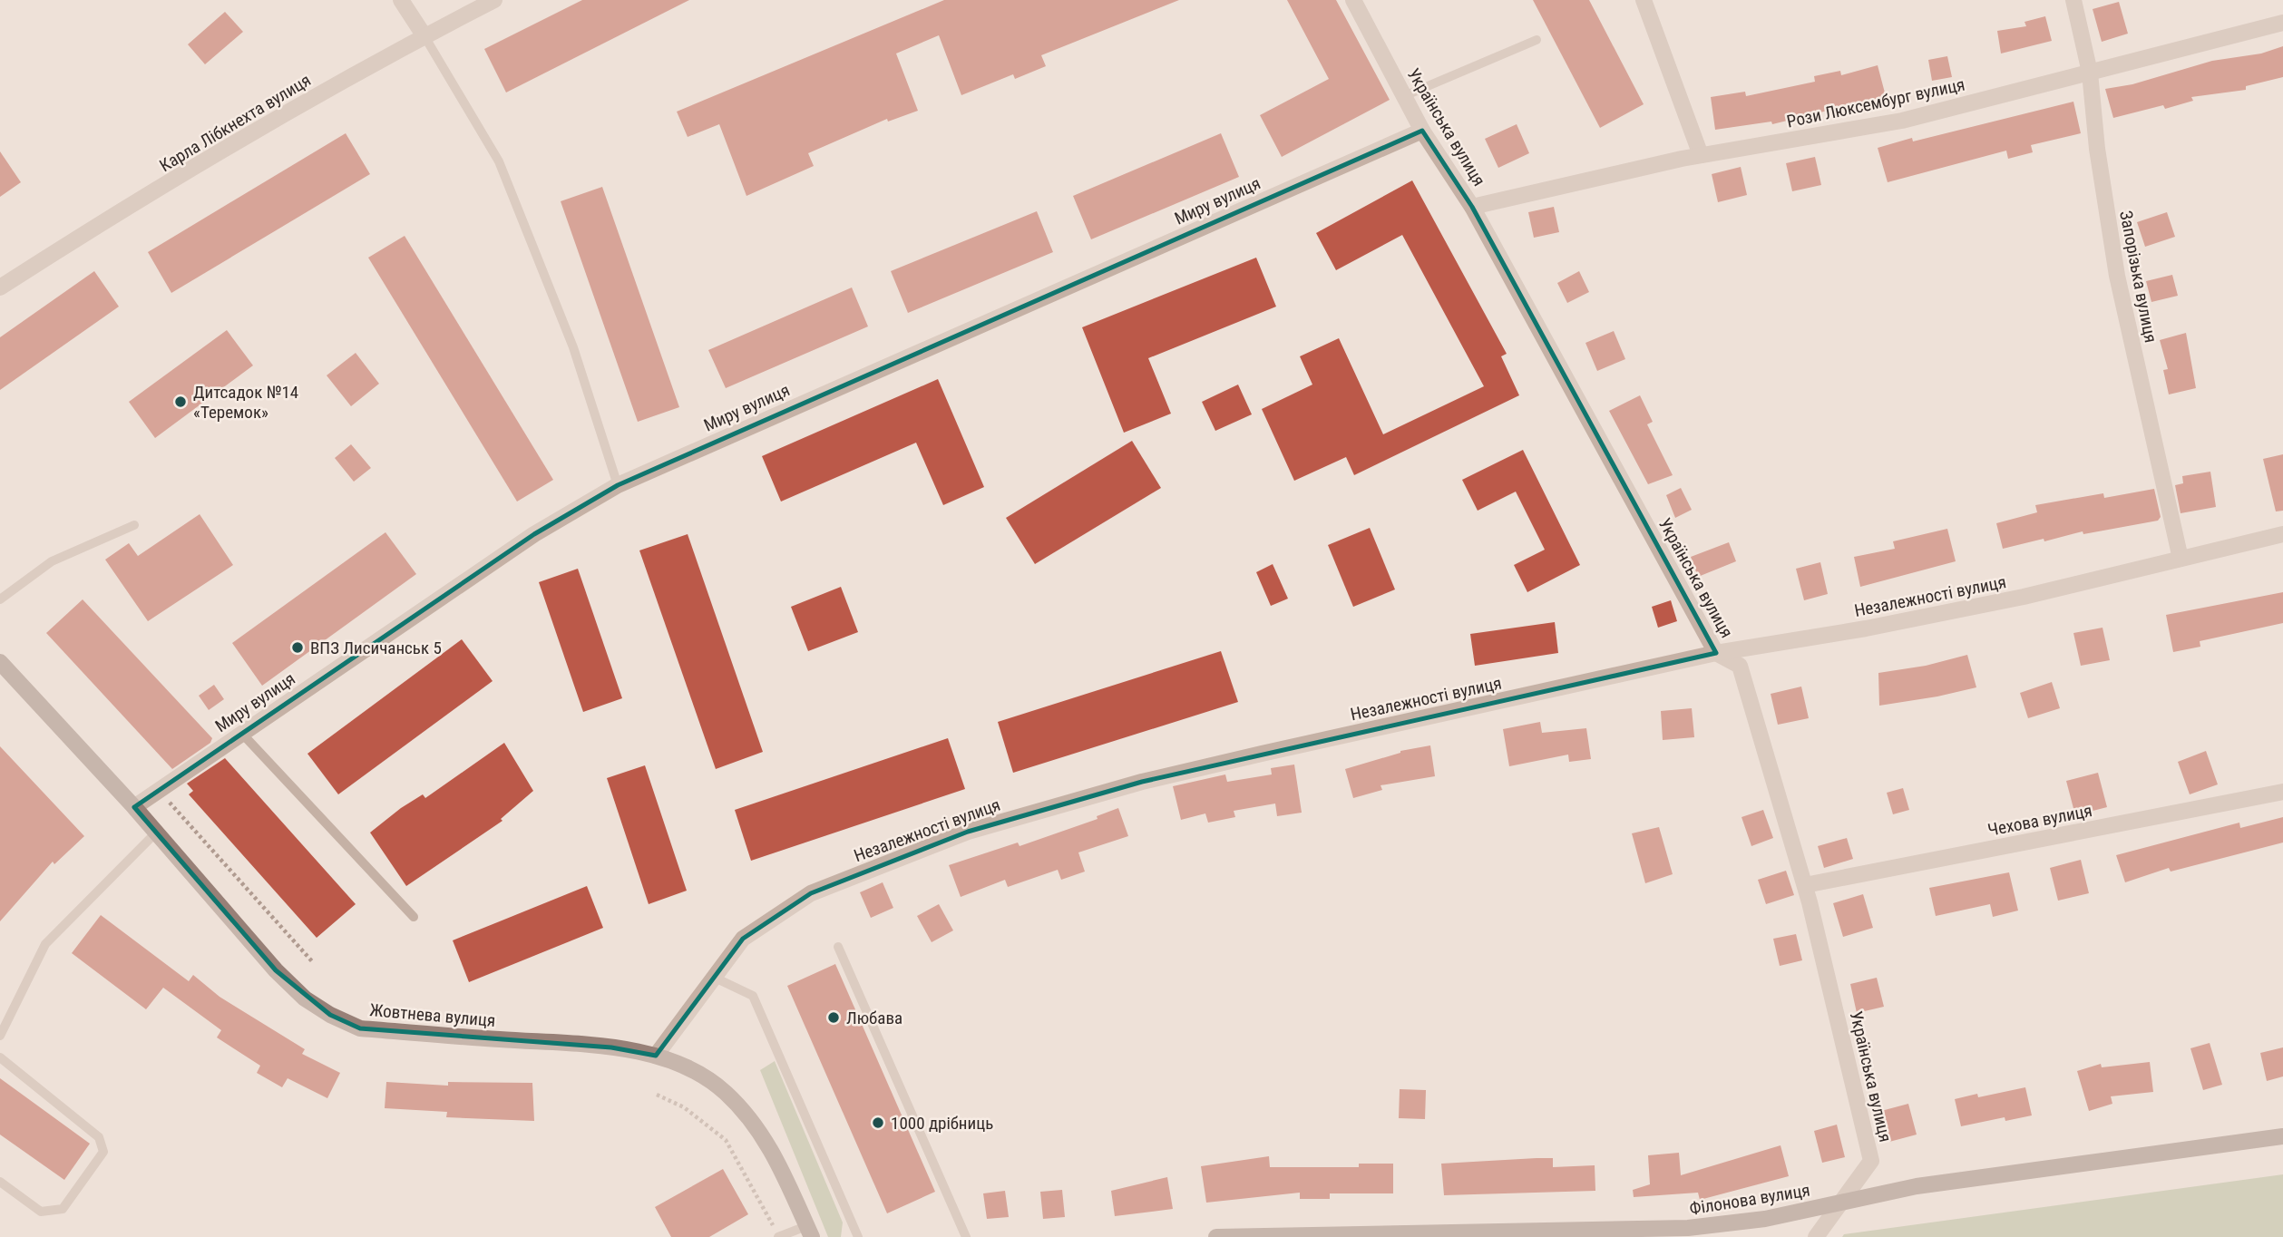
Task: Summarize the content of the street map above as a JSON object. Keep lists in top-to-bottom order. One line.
{"streets":{"street":["Рози Люксембург вулиця","Карла Лібкнехта вулиця","Українська вулиця","Миру вулиця","Запорізька вулиця","Незалежності вулиця","Чехова вулиця","Жовтнева вулиця","Філонова вулиця"]},"crossings":[["Рози Люксембург вулиця","Українська вулиця"],["Рози Люксембург вулиця","Запорізька вулиця"],["Українська вулиця","Миру вулиця"],["Українська вулиця","Незалежності вулиця"],["Українська вулиця","Чехова вулиця"],["Українська вулиця","Філонова вулиця"],["Миру вулиця","Жовтнева вулиця"],["Запорізька вулиця","Незалежності вулиця"],["Незалежності вулиця","Жовтнева вулиця"]],"places":["Дитсадок №14 «Теремок»","ВПЗ Лисичанськ 5","Любава","1000 дрібниць"]}
